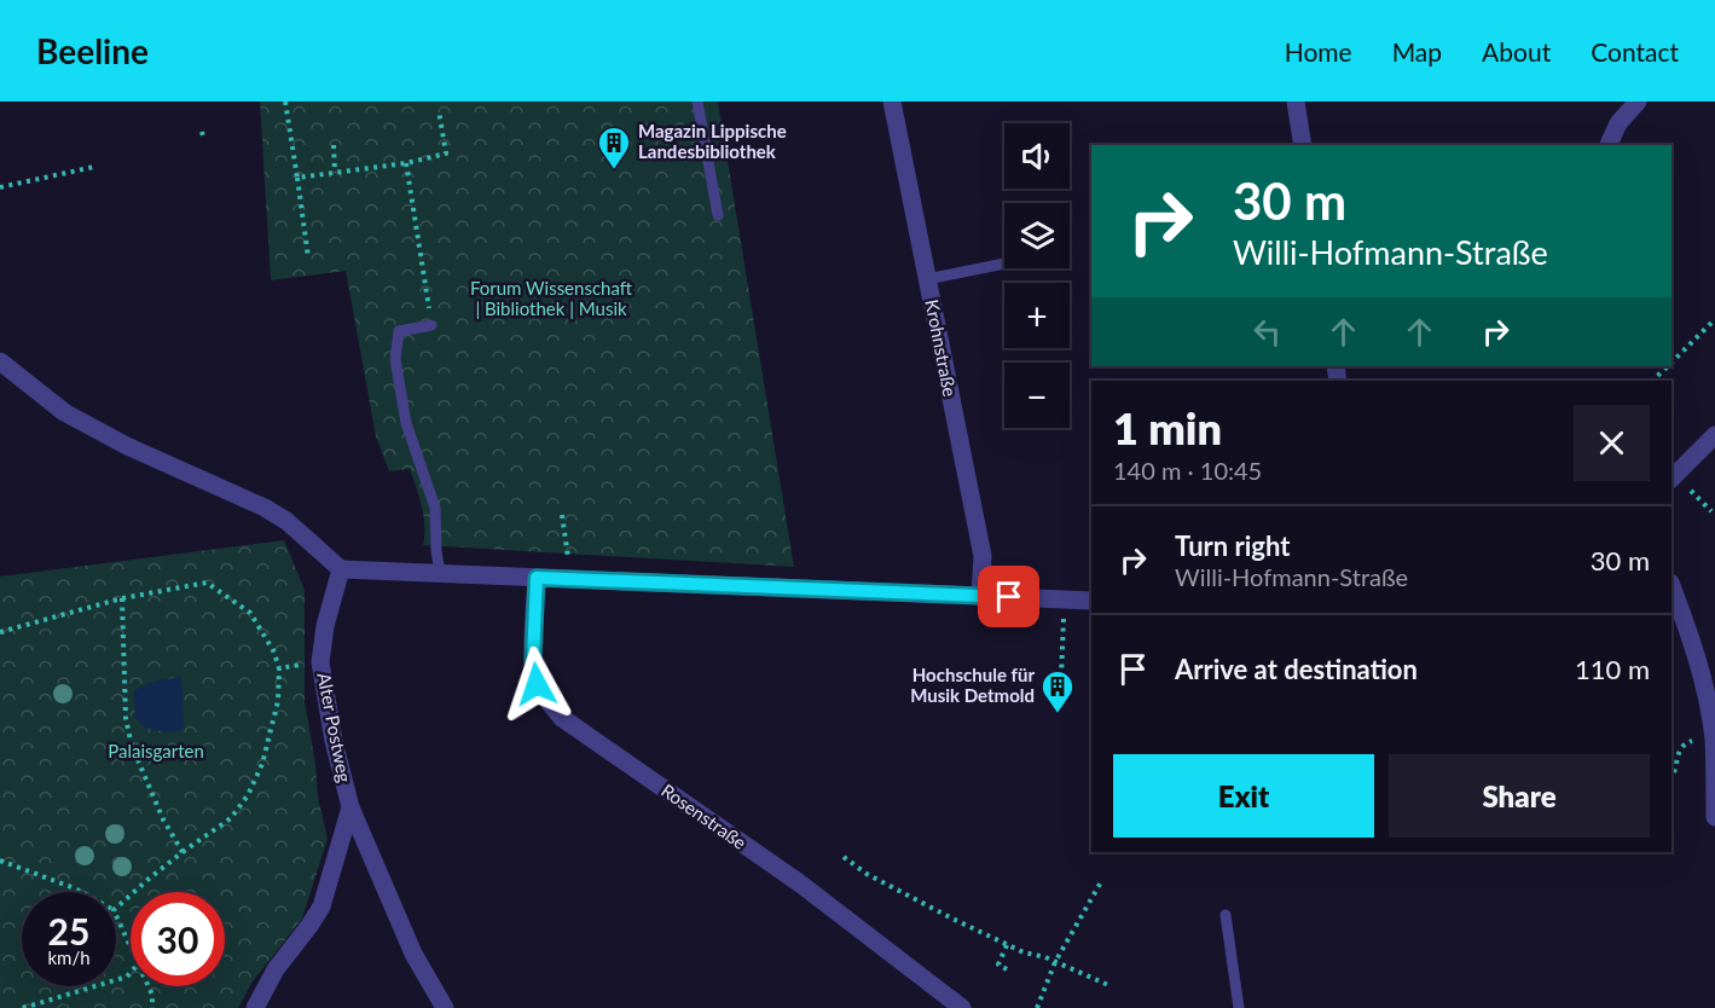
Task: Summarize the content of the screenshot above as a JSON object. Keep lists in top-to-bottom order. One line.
{"streets":{"street":["Krohnstraße","Alter Postweg","Rosenstraße"]},"parks":["Forum Wissenschaft | Bibliothek | Musik","Palaisgarten"],"places":{"building":["Magazin Lippische Landesbibliothek","Hochschule für Musik Detmold"]},"page":{"header":"Beeline","nav":["Home","Map","About","Contact"],"map_buttons":["+","−"],"turn":["30 m","Willi-Hofmann-Straße"],"heading":["1 min","140 m · 10:45"],"list":[{"name":"Turn right","note":"Willi-Hofmann-Straße","value":"30 m"},{"name":"Arrive at destination","value":"110 m"}],"buttons":["Exit","Share"],"speed":"25 km/h","limit":"30"}}
